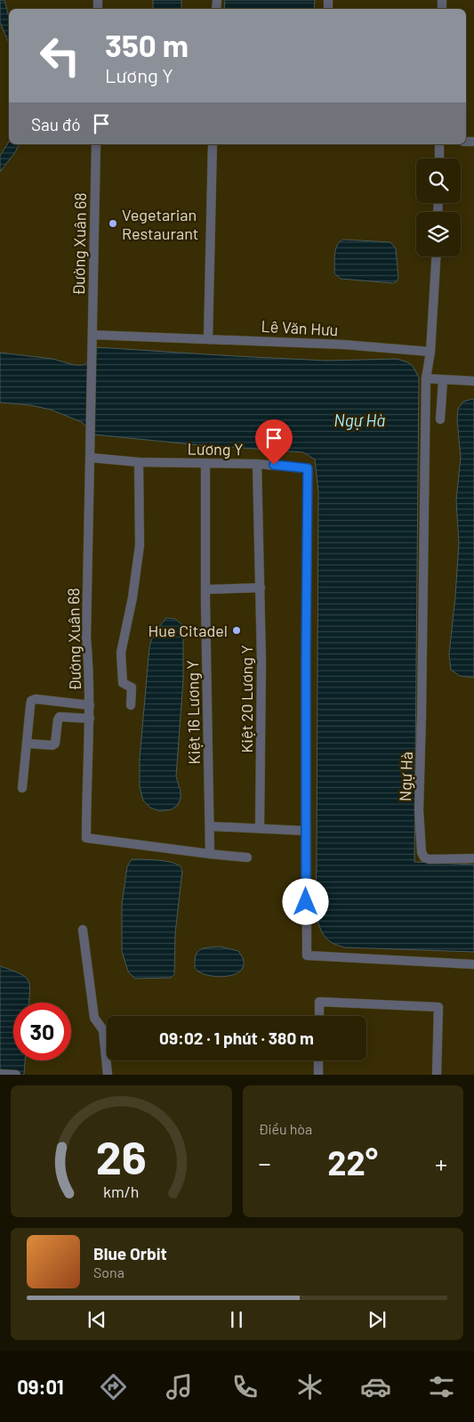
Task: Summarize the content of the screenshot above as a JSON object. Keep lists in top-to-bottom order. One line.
{"streets":{"street":["Đường Xuân 68","Lê Văn Hưu","Lương Y","Kiệt 20 Lương Y","Kiệt 16 Lương Y","Ngự Hà"]},"crossings":[["Đường Xuân 68","Lê Văn Hưu"],["Đường Xuân 68","Lương Y"],["Đường Xuân 68","Kiệt 16 Lương Y"],["Lương Y","Kiệt 20 Lương Y"],["Lương Y","Kiệt 16 Lương Y"]],"water":["Ngự Hà"],"places":["Vegetarian Restaurant","Hue Citadel"],"page":{"turn":["350 m","Lương Y"],"then":"Sau đó","limit":"30","trip":"09:02 · 1 phút · 380 m","tile":"Điều hòa","heat":["−","22°","+"],"song":["Blue Orbit","Sona"],"tabs":"09:01","gauge":["26","km/h"]}}
